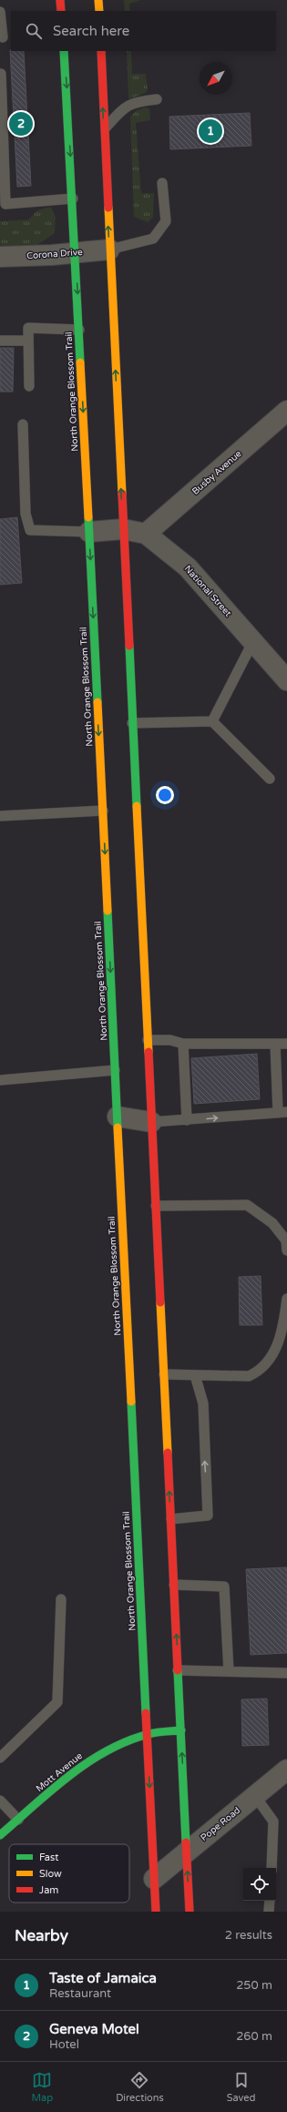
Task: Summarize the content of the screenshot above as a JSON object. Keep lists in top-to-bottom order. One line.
{"streets":{"main road":["North Orange Blossom Trail","Mott Avenue"],"street":["Corona Drive","Busby Avenue","National Street","Pope Road"]},"crossings":[["Corona Drive","North Orange Blossom Trail"],["North Orange Blossom Trail","National Street"],["North Orange Blossom Trail","Mott Avenue"],["North Orange Blossom Trail","Pope Road"],["Busby Avenue","National Street"]],"legend":["Fast","Slow","Jam"],"north":"bottom left","page":{"search":"Search here","pins":["2","1"],"heading":["Nearby","2 results"],"list":[{"mark":"1","name":"Taste of Jamaica","note":"Restaurant","value":"250 m"},{"mark":"2","name":"Geneva Motel","note":"Hotel","value":"260 m"}],"nav":["Map","Directions","Saved"]}}
